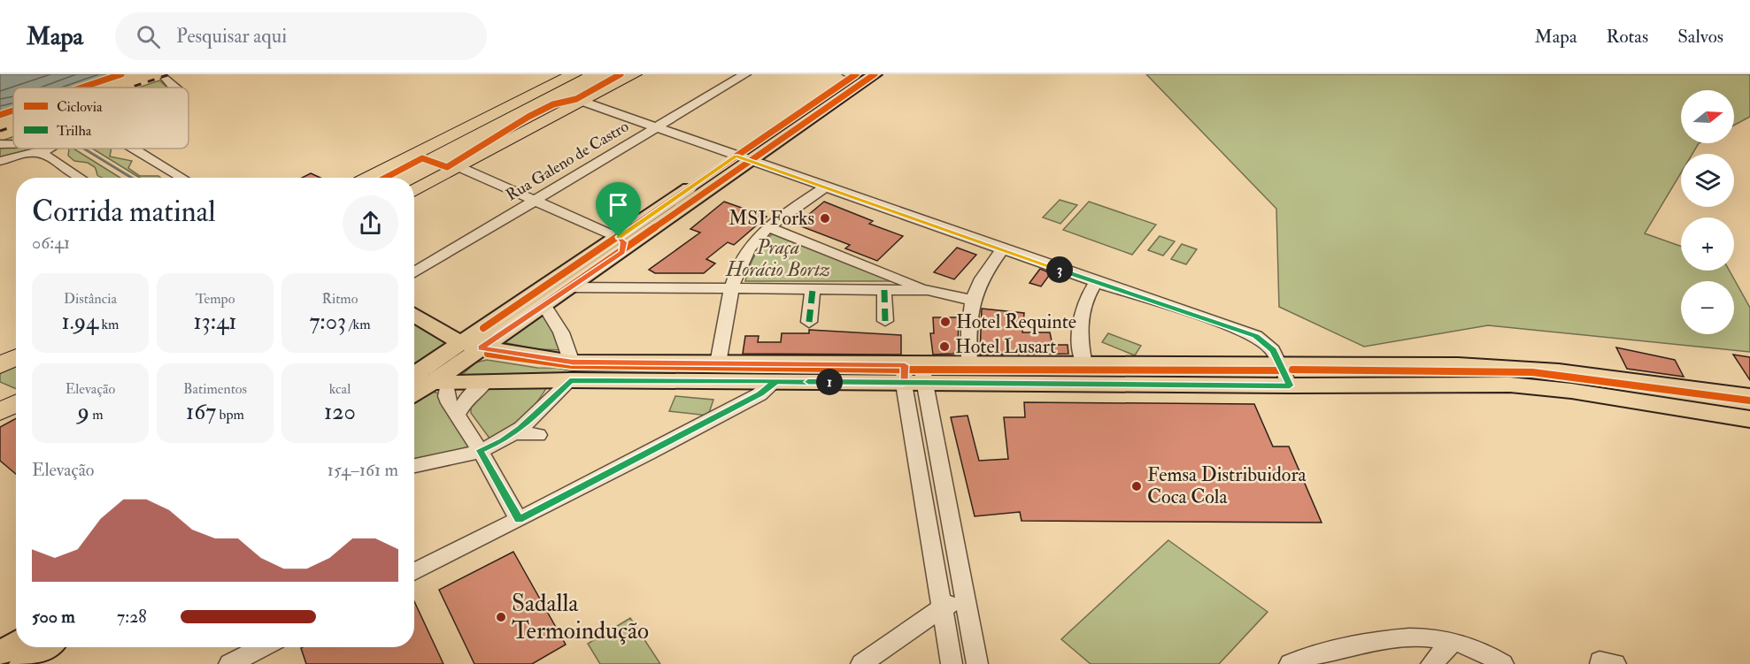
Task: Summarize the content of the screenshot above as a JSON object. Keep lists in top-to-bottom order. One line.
{"streets":{"street":["Rua Galeno de Castro"]},"parks":["Praça Horácio Bortz"],"places":["MSI Forks","Hotel Requinte","Hotel Lusart","Femsa Distribuidora Coca Cola","Sadalla Termoindução"],"legend":["Ciclovia","Trilha"],"north":"right","page":{"header":"Mapa","search":"Pesquisar aqui","nav":["Mapa","Rotas","Salvos"],"map_buttons":["+","−"],"heading":["Corrida matinal","06:41"],"pins":["3","1"],"stats":[["Distância","1.94 km"],["Tempo","13:41"],["Ritmo","7:03 /km"],["Elevação","9 m"],["Batimentos","167 bpm"],["kcal","120"]],"chart":["Elevação","154–161 m"],"list":[{"name":"500 m","note":"7:28"}]}}
